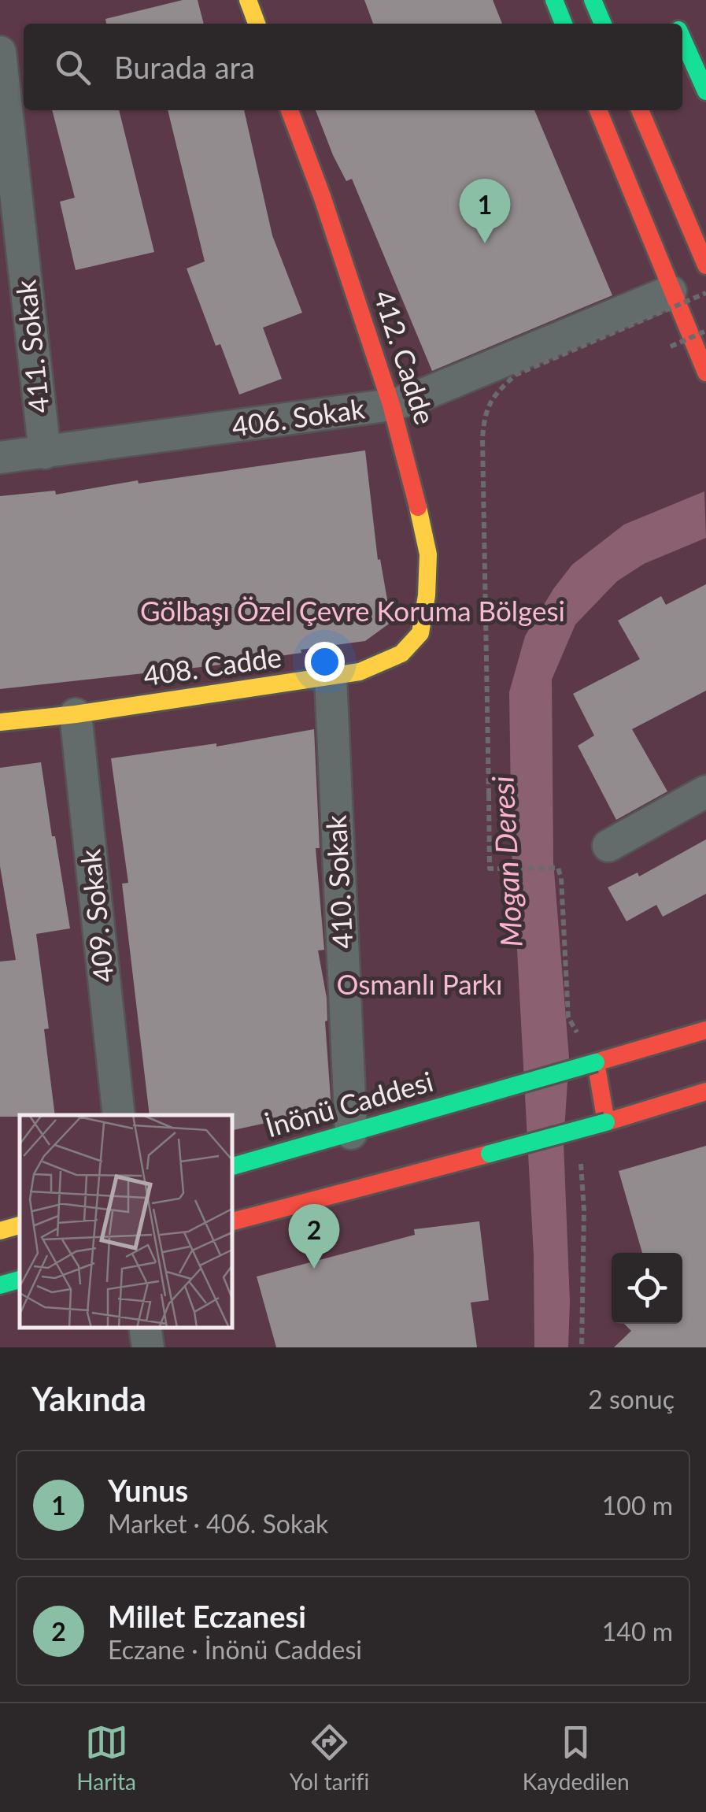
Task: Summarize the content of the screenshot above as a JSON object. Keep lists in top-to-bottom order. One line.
{"streets":{"main road":["412. Cadde","408. Cadde","İnönü Caddesi"],"street":["411. Sokak","406. Sokak","410. Sokak","409. Sokak"]},"crossings":[["411. Sokak","406. Sokak"],["412. Cadde","406. Sokak"],["412. Cadde","408. Cadde"],["408. Cadde","410. Sokak"],["408. Cadde","409. Sokak"],["410. Sokak","İnönü Caddesi"]],"water":["Mogan Deresi"],"parks":["Gölbaşı Özel Çevre Koruma Bölgesi","Osmanlı Parkı"],"page":{"search":"Burada ara","pins":["1","2"],"heading":["Yakında","2 sonuç"],"list":[{"mark":"1","name":"Yunus","note":"Market · 406. Sokak","value":"100 m"},{"mark":"2","name":"Millet Eczanesi","note":"Eczane · İnönü Caddesi","value":"140 m"}],"nav":["Harita","Yol tarifi","Kaydedilen"]}}
